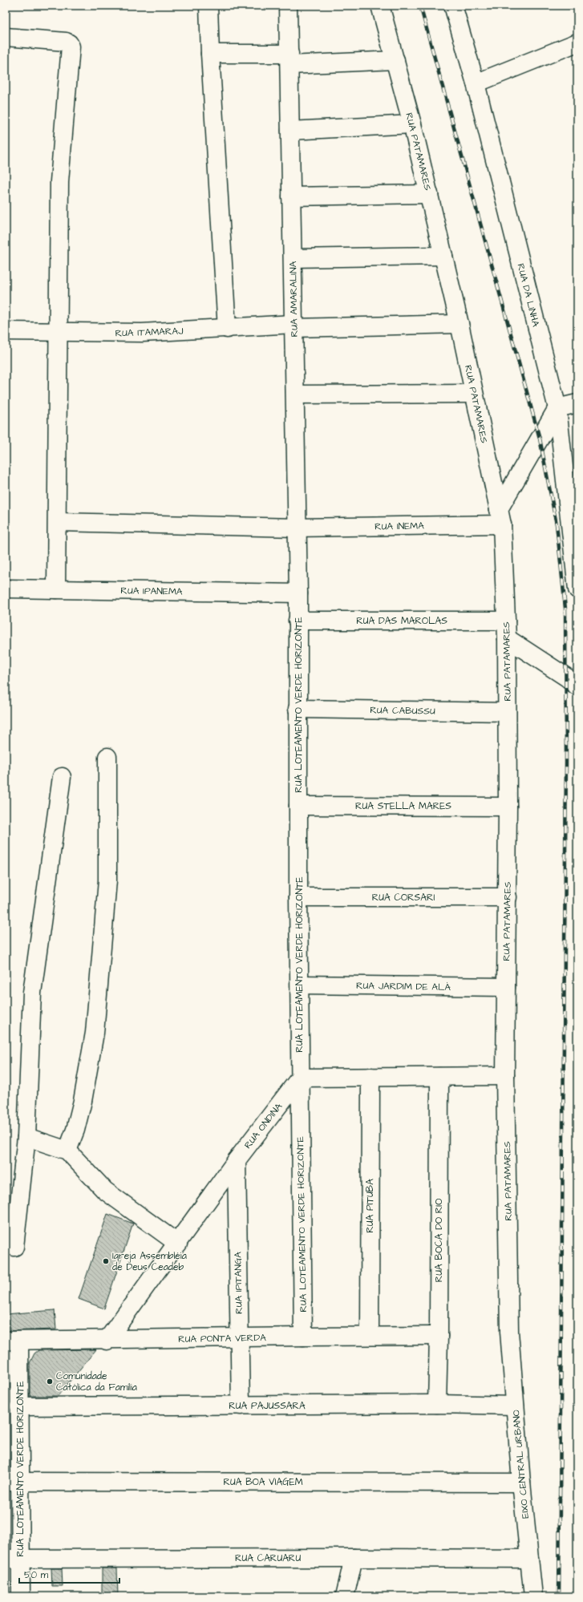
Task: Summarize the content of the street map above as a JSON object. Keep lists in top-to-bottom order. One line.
{"streets":{"street":["RUA PATAMARES","RUA DA LINHA","RUA AMARALINA","RUA ITAMARAJ","RUA INEMA","RUA IPANEMA","RUA DAS MAROLAS","RUA LOTEAMENTO VERDE HORIZONTE","RUA CABUSSU","RUA STELLA MARES","RUA CORSARI","RUA JARDIM DE ALÁ","RUA ONDINA","RUA PITUBA","RUA BOCA DO RIO","RUA IPITANGA","RUA PONTA VERDA","RUA PAJUSSARA","EIXO CENTRAL URBANO","RUA BOA VIAGEM","RUA CARUARU"]},"crossings":[["RUA PATAMARES","RUA ITAMARAJ"],["RUA PATAMARES","RUA INEMA"],["RUA PATAMARES","RUA DAS MAROLAS"],["RUA PATAMARES","RUA CABUSSU"],["RUA PATAMARES","RUA STELLA MARES"],["RUA PATAMARES","RUA CORSARI"],["RUA PATAMARES","RUA JARDIM DE ALÁ"],["RUA PATAMARES","EIXO CENTRAL URBANO"],["RUA AMARALINA","RUA ITAMARAJ"],["RUA AMARALINA","RUA INEMA"],["RUA AMARALINA","RUA IPANEMA"],["RUA AMARALINA","RUA LOTEAMENTO VERDE HORIZONTE"],["RUA IPANEMA","RUA LOTEAMENTO VERDE HORIZONTE"],["RUA DAS MAROLAS","RUA LOTEAMENTO VERDE HORIZONTE"],["RUA LOTEAMENTO VERDE HORIZONTE","RUA CABUSSU"],["RUA LOTEAMENTO VERDE HORIZONTE","RUA STELLA MARES"],["RUA LOTEAMENTO VERDE HORIZONTE","RUA CORSARI"],["RUA LOTEAMENTO VERDE HORIZONTE","RUA JARDIM DE ALÁ"],["RUA LOTEAMENTO VERDE HORIZONTE","RUA ONDINA"],["RUA LOTEAMENTO VERDE HORIZONTE","RUA PONTA VERDA"],["RUA LOTEAMENTO VERDE HORIZONTE","RUA PAJUSSARA"],["RUA LOTEAMENTO VERDE HORIZONTE","RUA BOA VIAGEM"],["RUA LOTEAMENTO VERDE HORIZONTE","RUA CARUARU"],["RUA ONDINA","RUA IPITANGA"],["RUA ONDINA","RUA PONTA VERDA"],["RUA PITUBA","RUA PONTA VERDA"],["RUA BOCA DO RIO","RUA PONTA VERDA"],["RUA BOCA DO RIO","RUA PAJUSSARA"],["RUA IPITANGA","RUA PONTA VERDA"],["RUA IPITANGA","RUA PAJUSSARA"],["RUA PAJUSSARA","EIXO CENTRAL URBANO"],["EIXO CENTRAL URBANO","RUA BOA VIAGEM"],["EIXO CENTRAL URBANO","RUA CARUARU"]],"places":["Igreja Assembléia de Deus Ceadeb","Comunidade Católica da Família"],"scale_bar":"50 m"}
